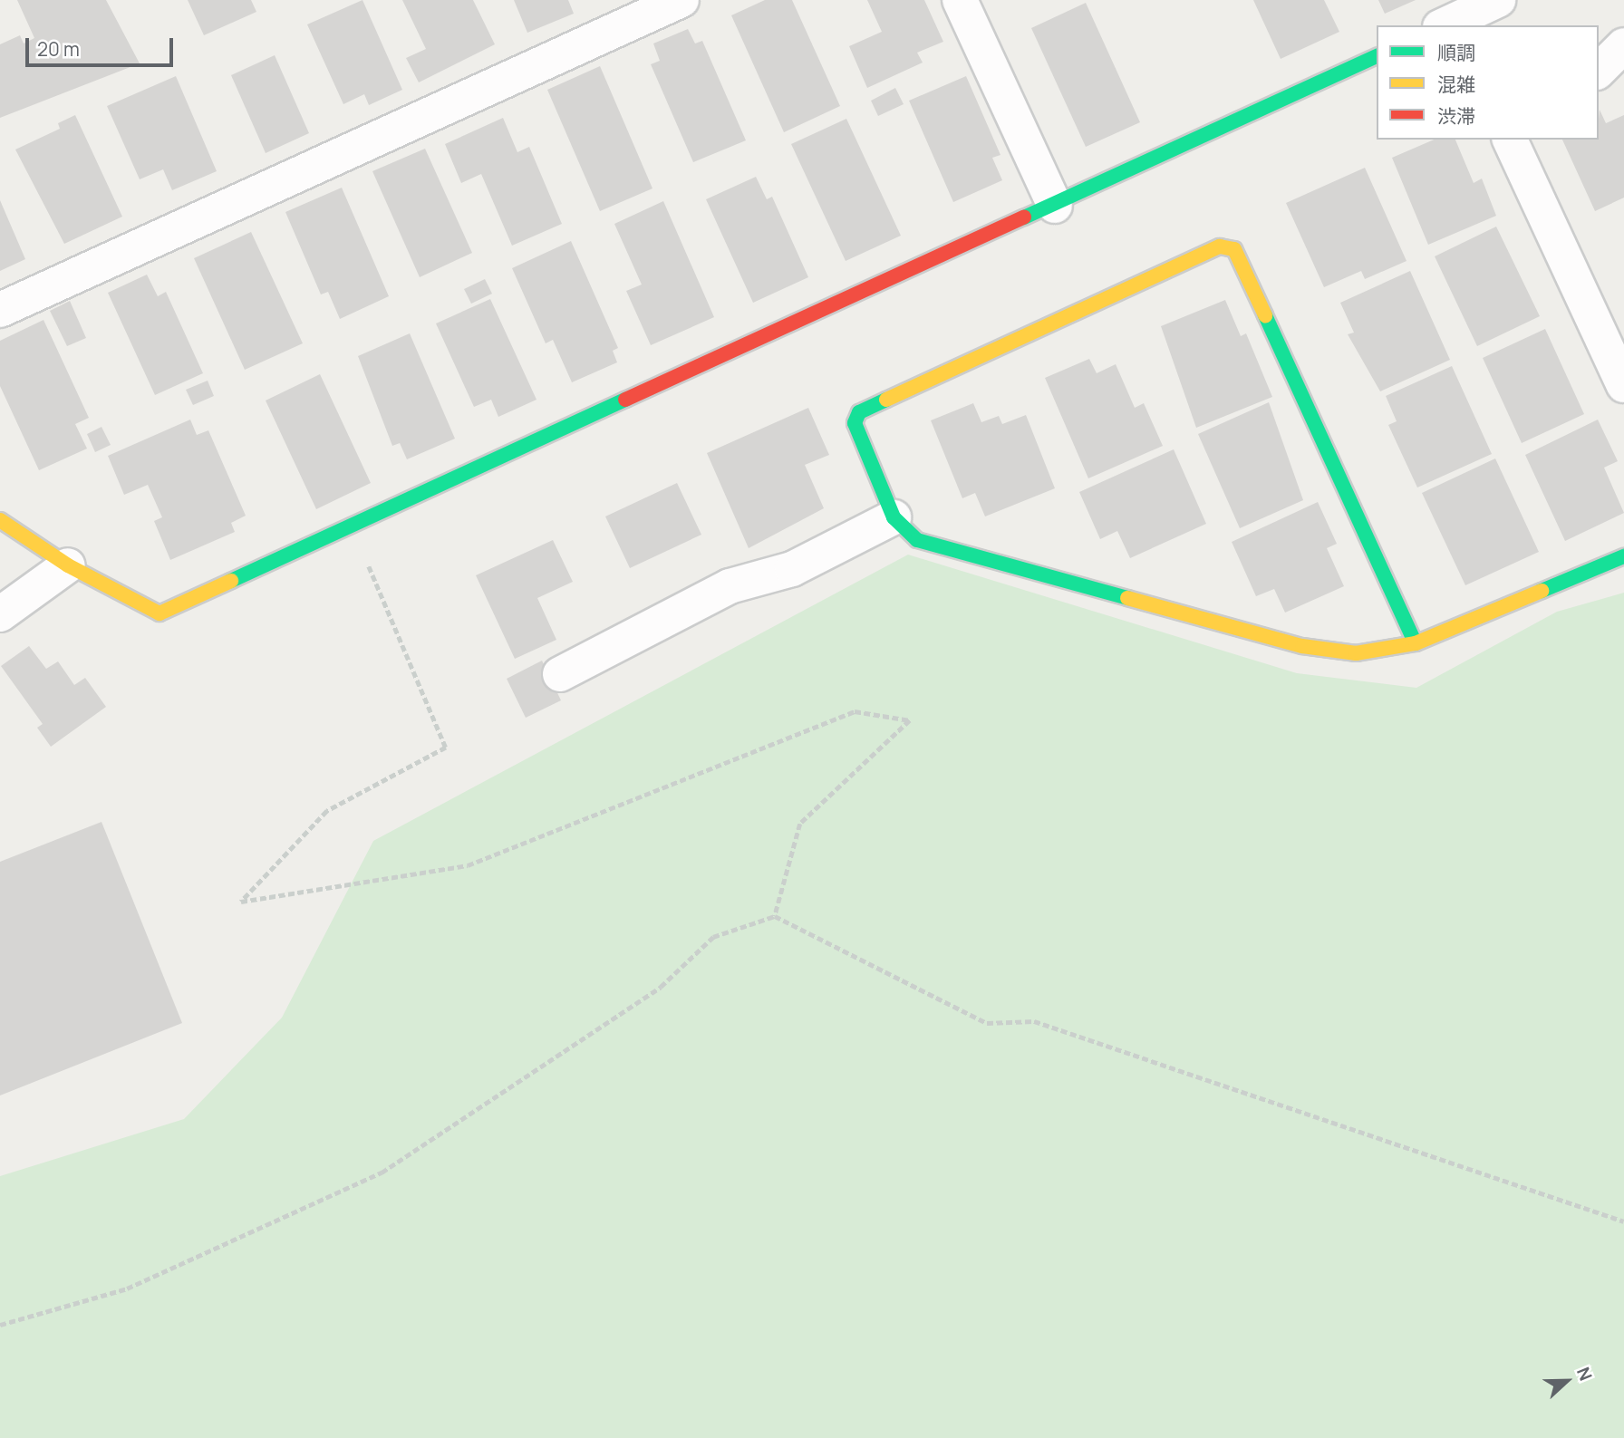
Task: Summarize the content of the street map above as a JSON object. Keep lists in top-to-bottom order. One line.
{"legend":["順調","混雑","渋滞"],"scale_bar":"20 m","north":"right"}
